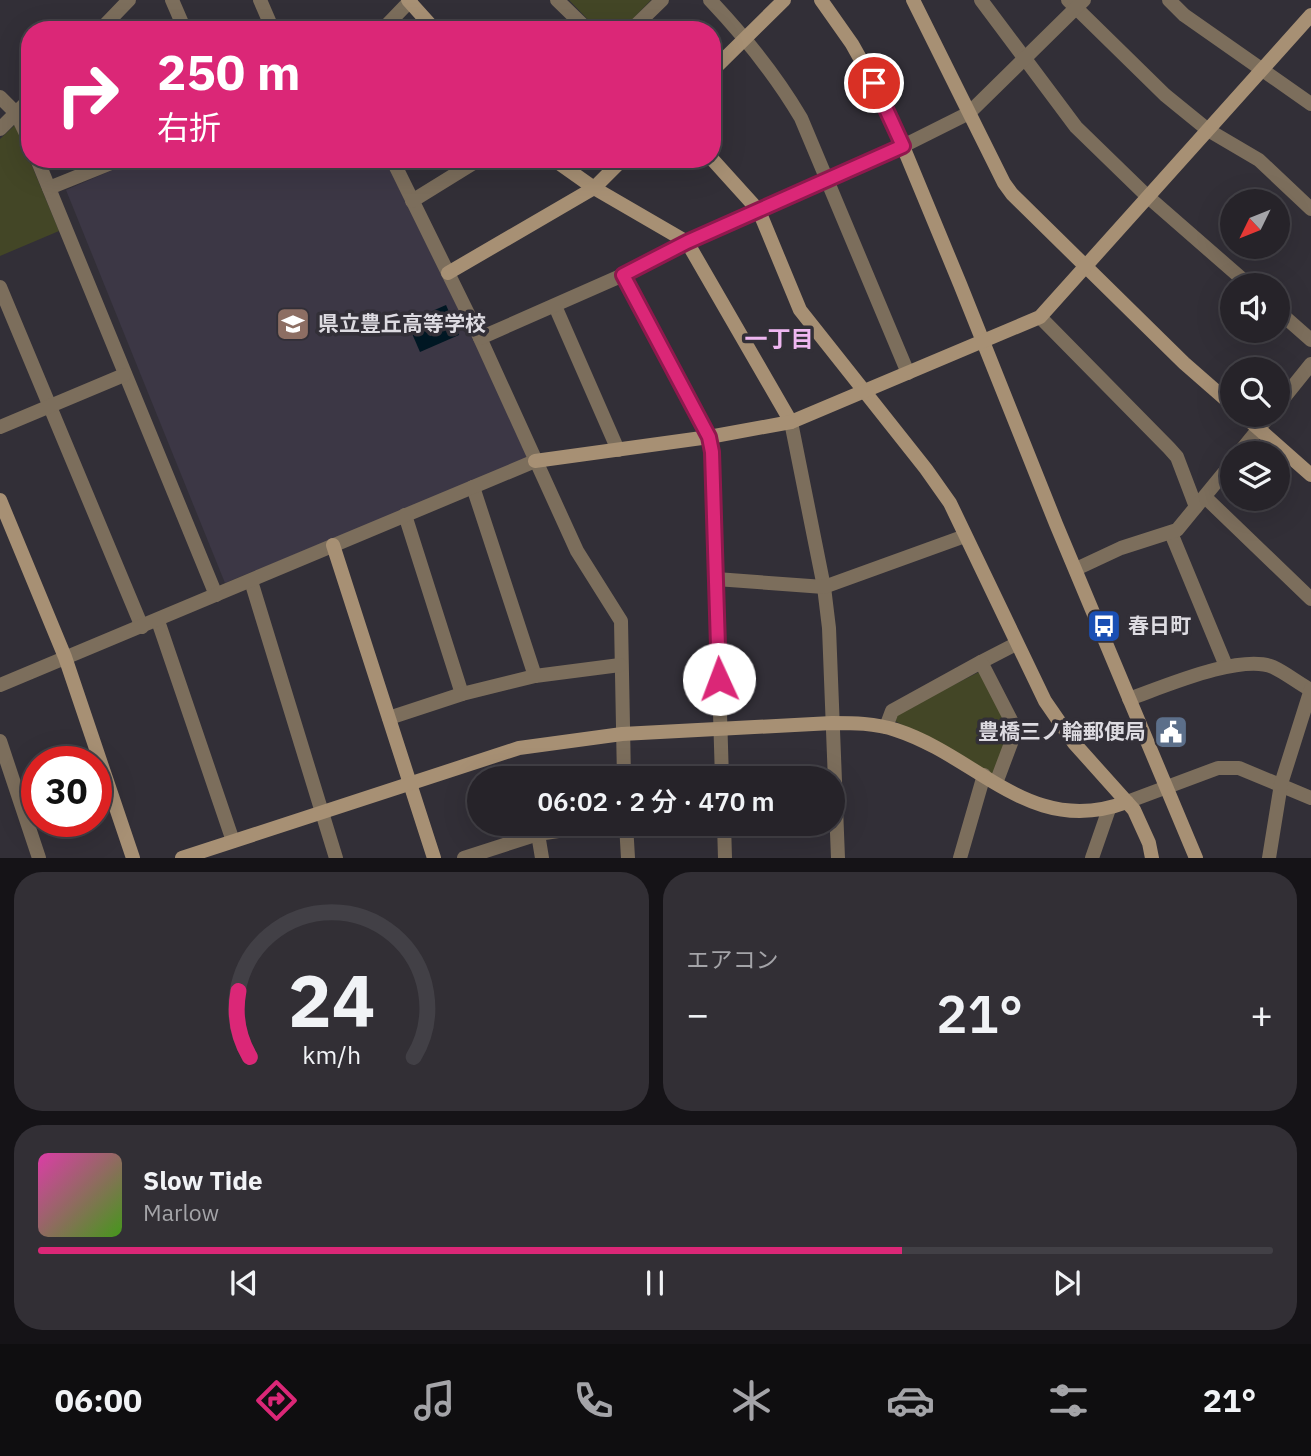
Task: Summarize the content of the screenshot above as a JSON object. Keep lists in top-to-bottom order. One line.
{"districts":["一丁目"],"places":{"school or university":["県立豊丘高等学校"],"bus stop":["春日町"],"public building":["豊橋三ノ輪郵便局"]},"north":"bottom left","page":{"turn":["250 m","右折"],"limit":"30","trip":"06:02 · 2 分 · 470 m","tile":"エアコン","heat":["−","21°","+"],"song":["Slow Tide","Marlow"],"tabs":["06:00","21°"],"gauge":["24","km/h"]}}
